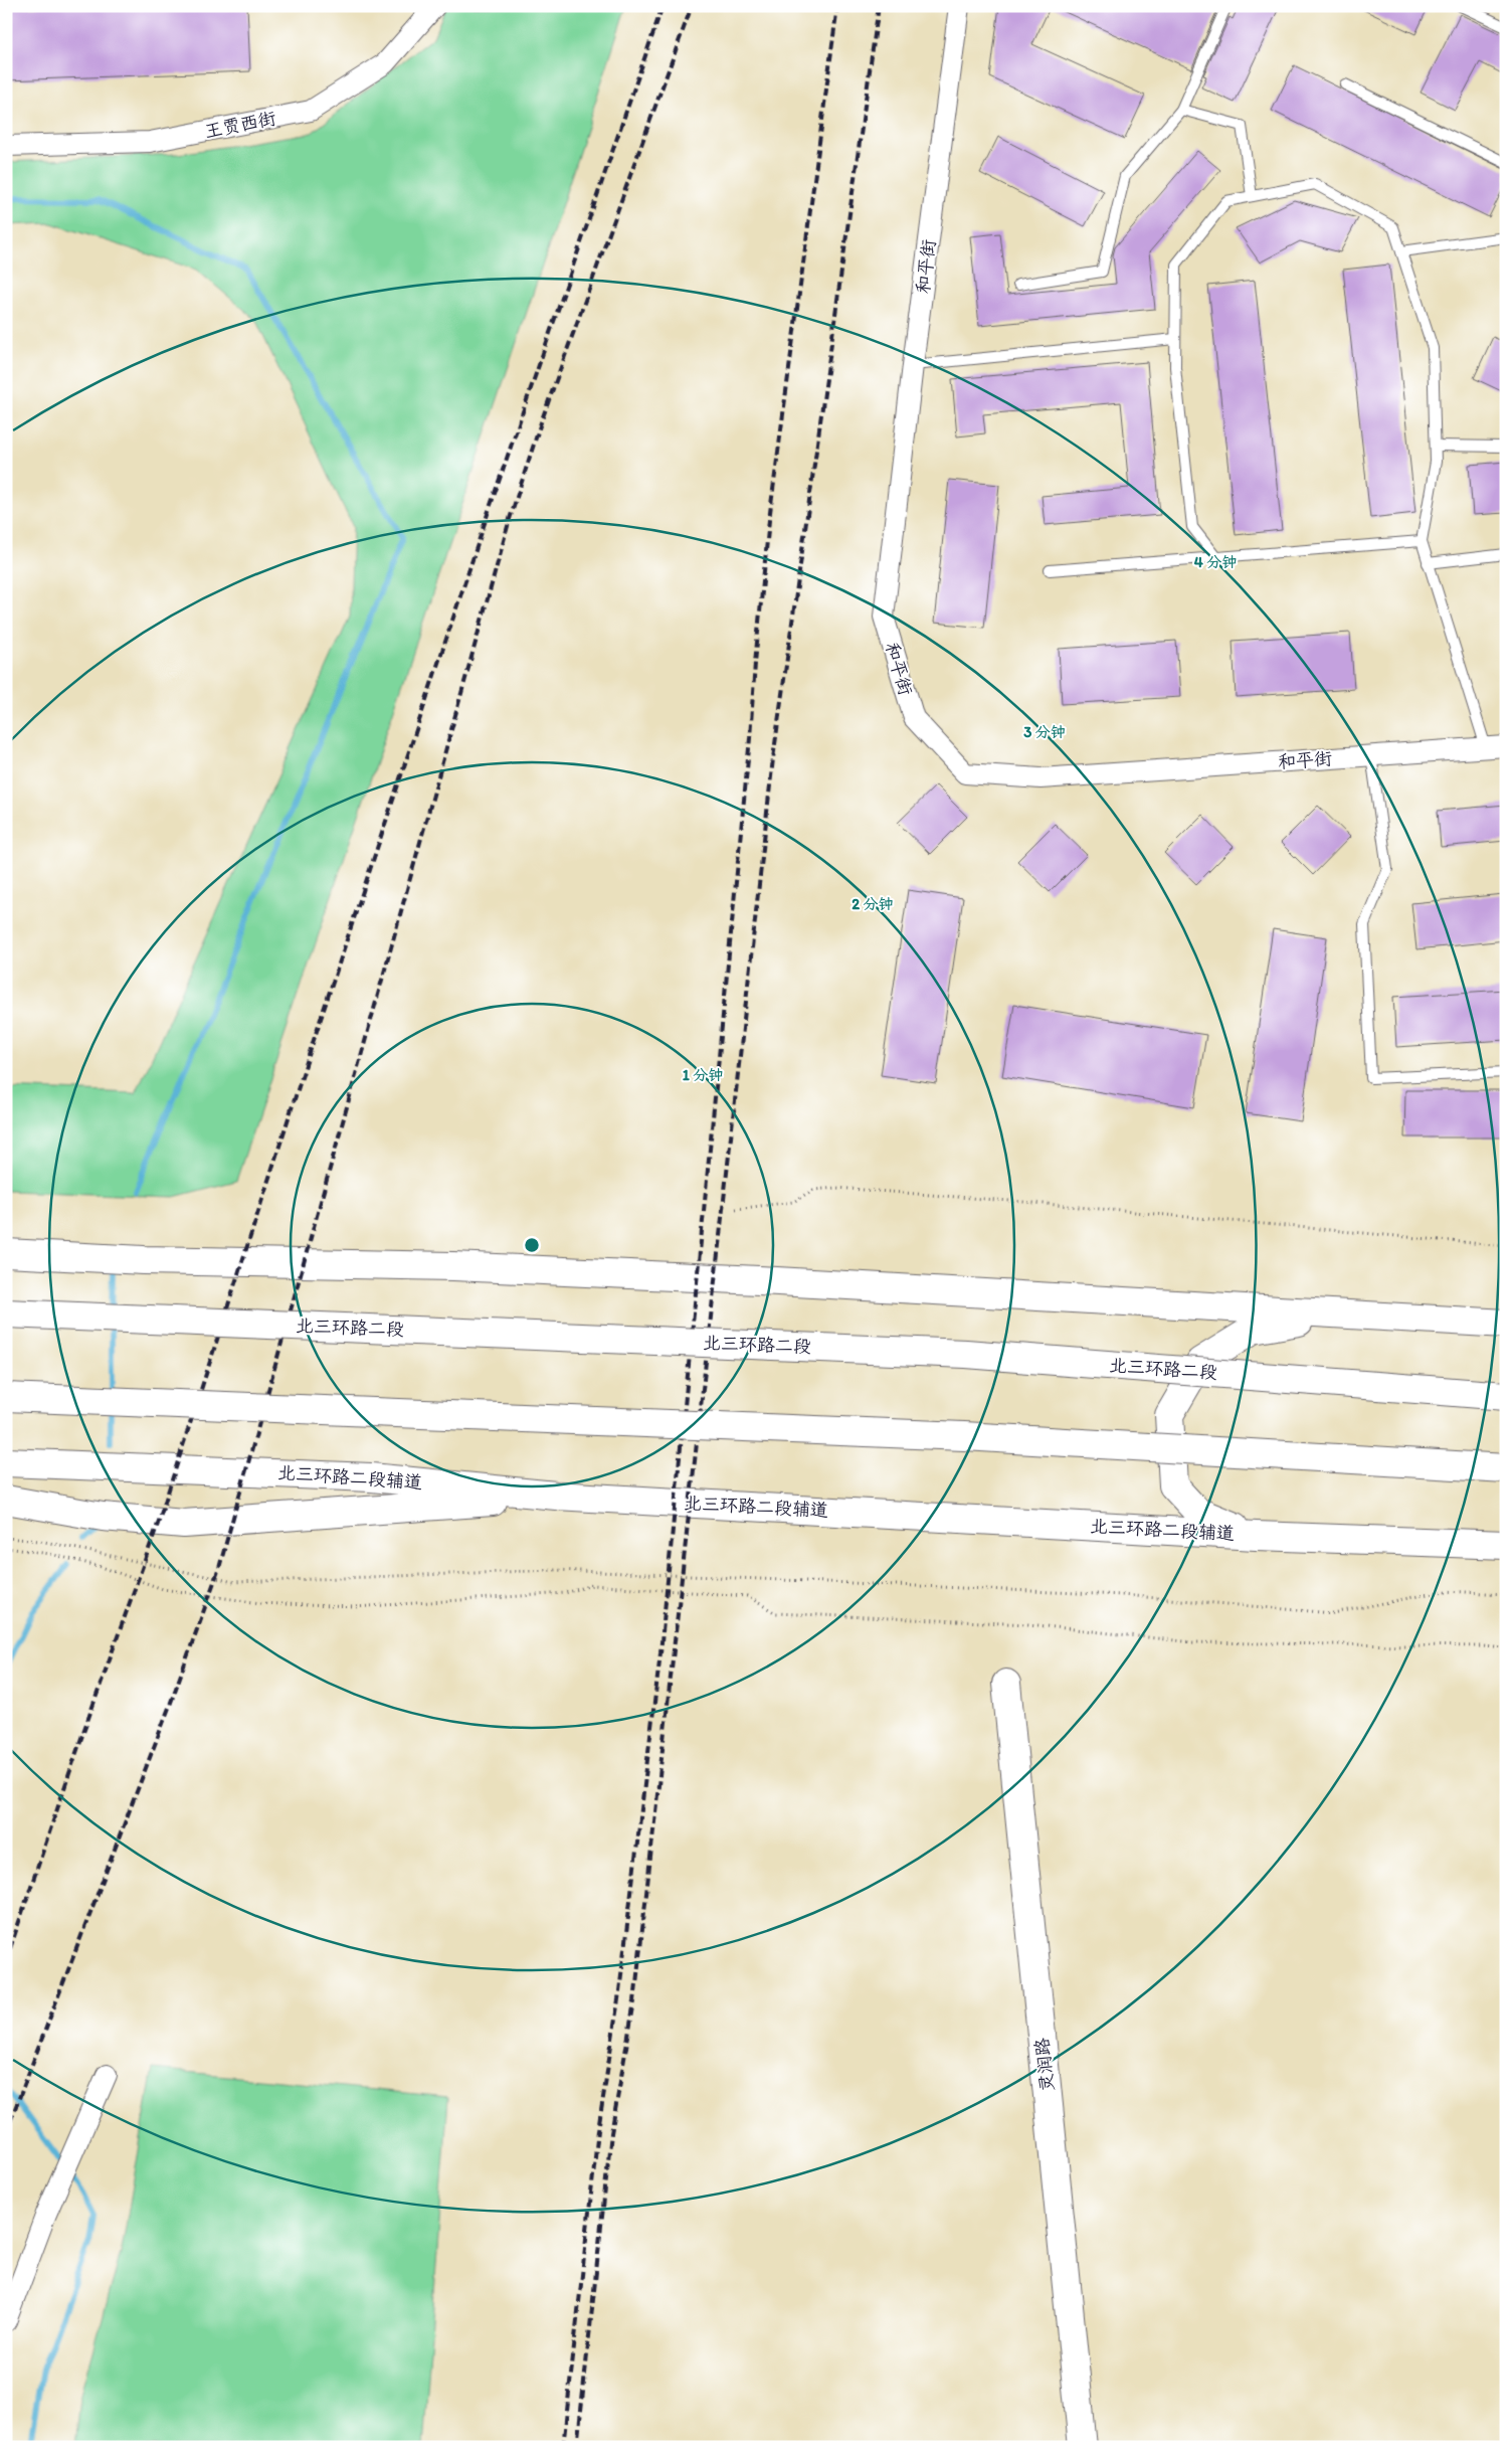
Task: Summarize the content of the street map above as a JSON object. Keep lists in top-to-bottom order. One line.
{"streets":{"main road":["北三环路二段","北三环路二段辅道","灵润路"],"street":["王贾西街","和平街"]},"rings":["4 分钟","3 分钟","2 分钟","1 分钟"]}
